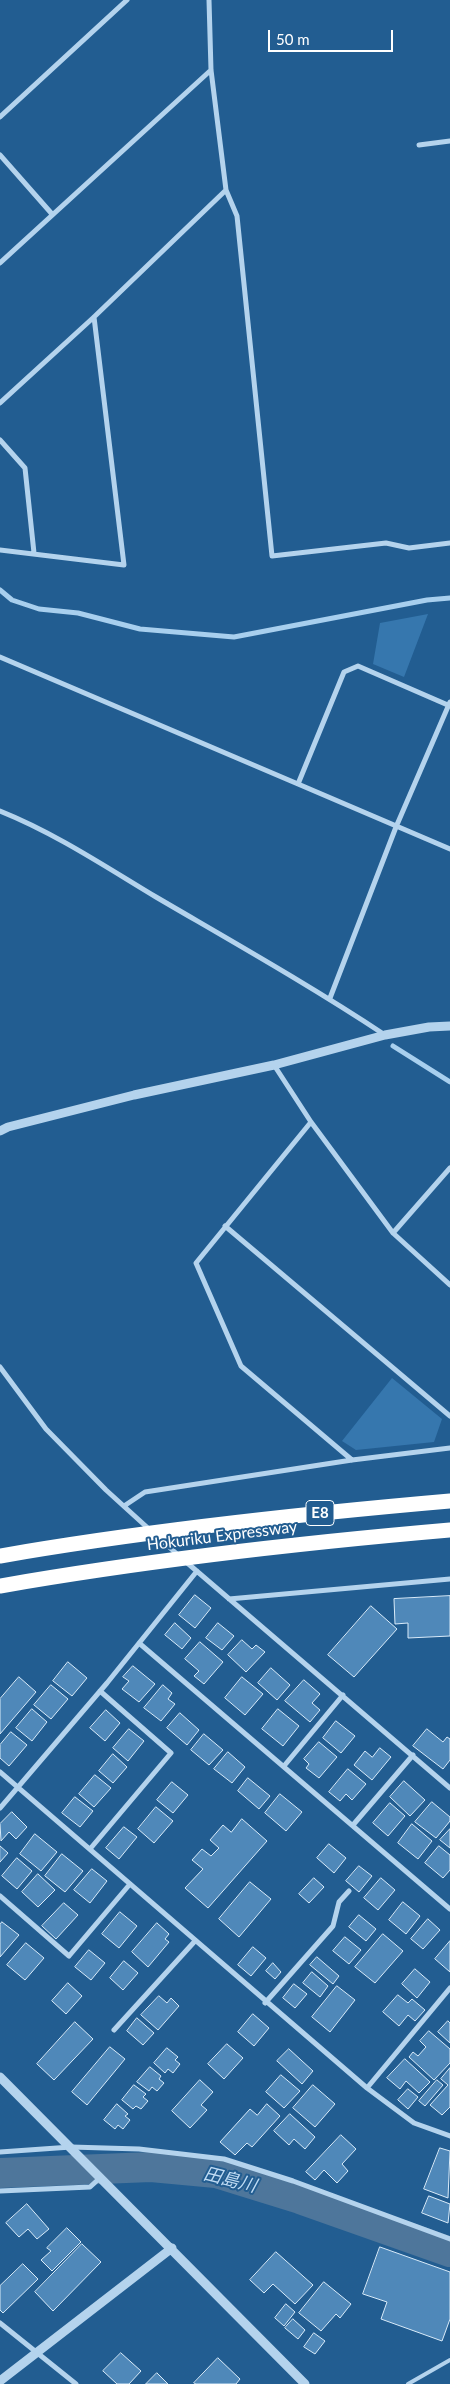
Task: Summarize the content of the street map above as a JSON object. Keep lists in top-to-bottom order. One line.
{"streets":{"highway":["E8","Hokuriku Expressway"]},"water":["田島川"],"scale_bar":"50 m"}
